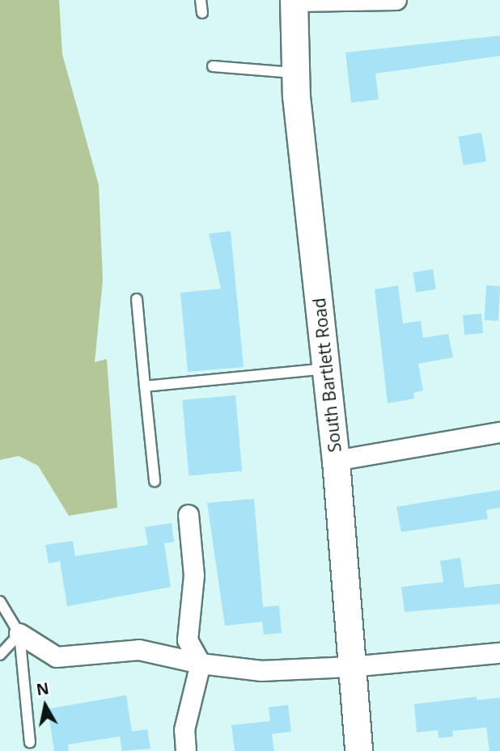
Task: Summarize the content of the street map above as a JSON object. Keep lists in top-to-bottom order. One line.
{"streets":{"main road":["South Bartlett Road"]},"north":"top"}
